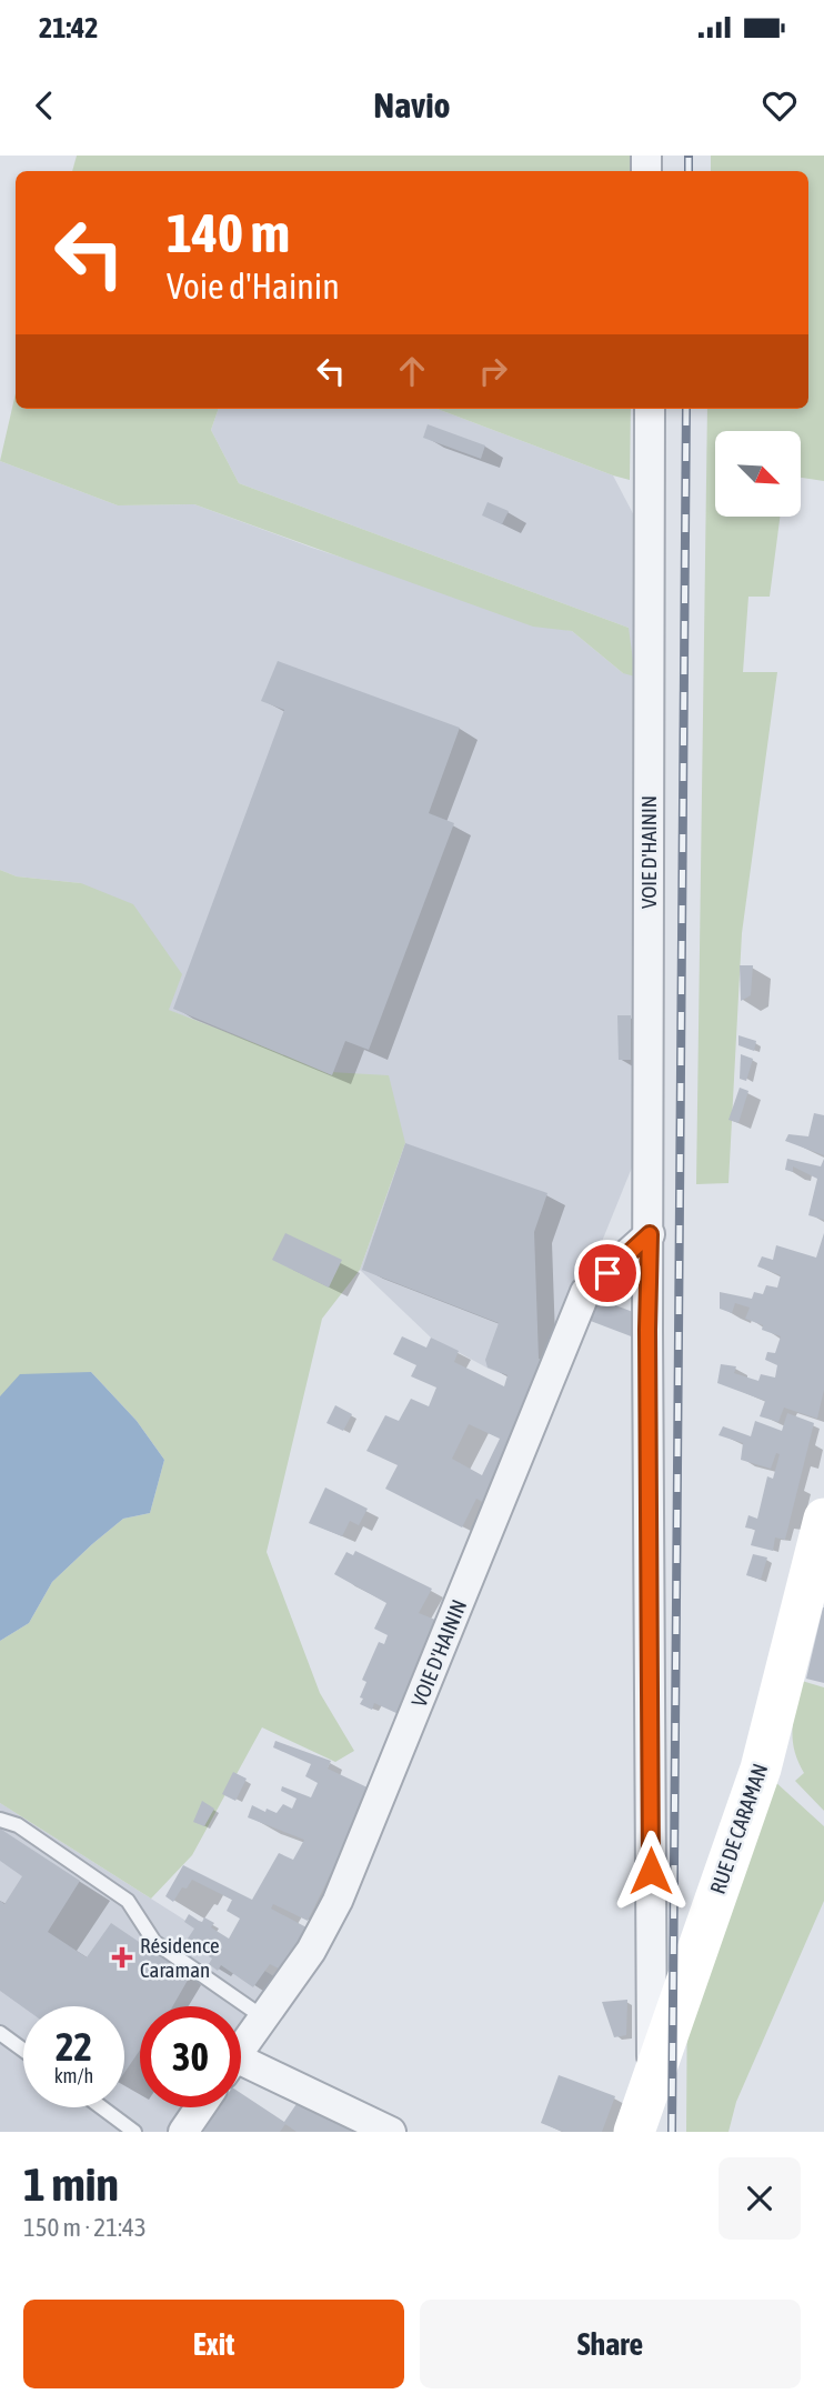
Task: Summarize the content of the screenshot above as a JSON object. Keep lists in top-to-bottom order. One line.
{"streets":{"street":["VOIE D'HAININ","RUE DE CARAMAN"]},"crossings":[["VOIE D'HAININ","RUE DE CARAMAN"]],"places":{"health":["Résidence Caraman"]},"north":"bottom right","page":{"status":"21:42","header":"Navio","turn":["140 m","Voie d'Hainin"],"speed":"22 km/h","limit":"30","heading":["1 min","150 m · 21:43"],"buttons":["Exit","Share"]}}
